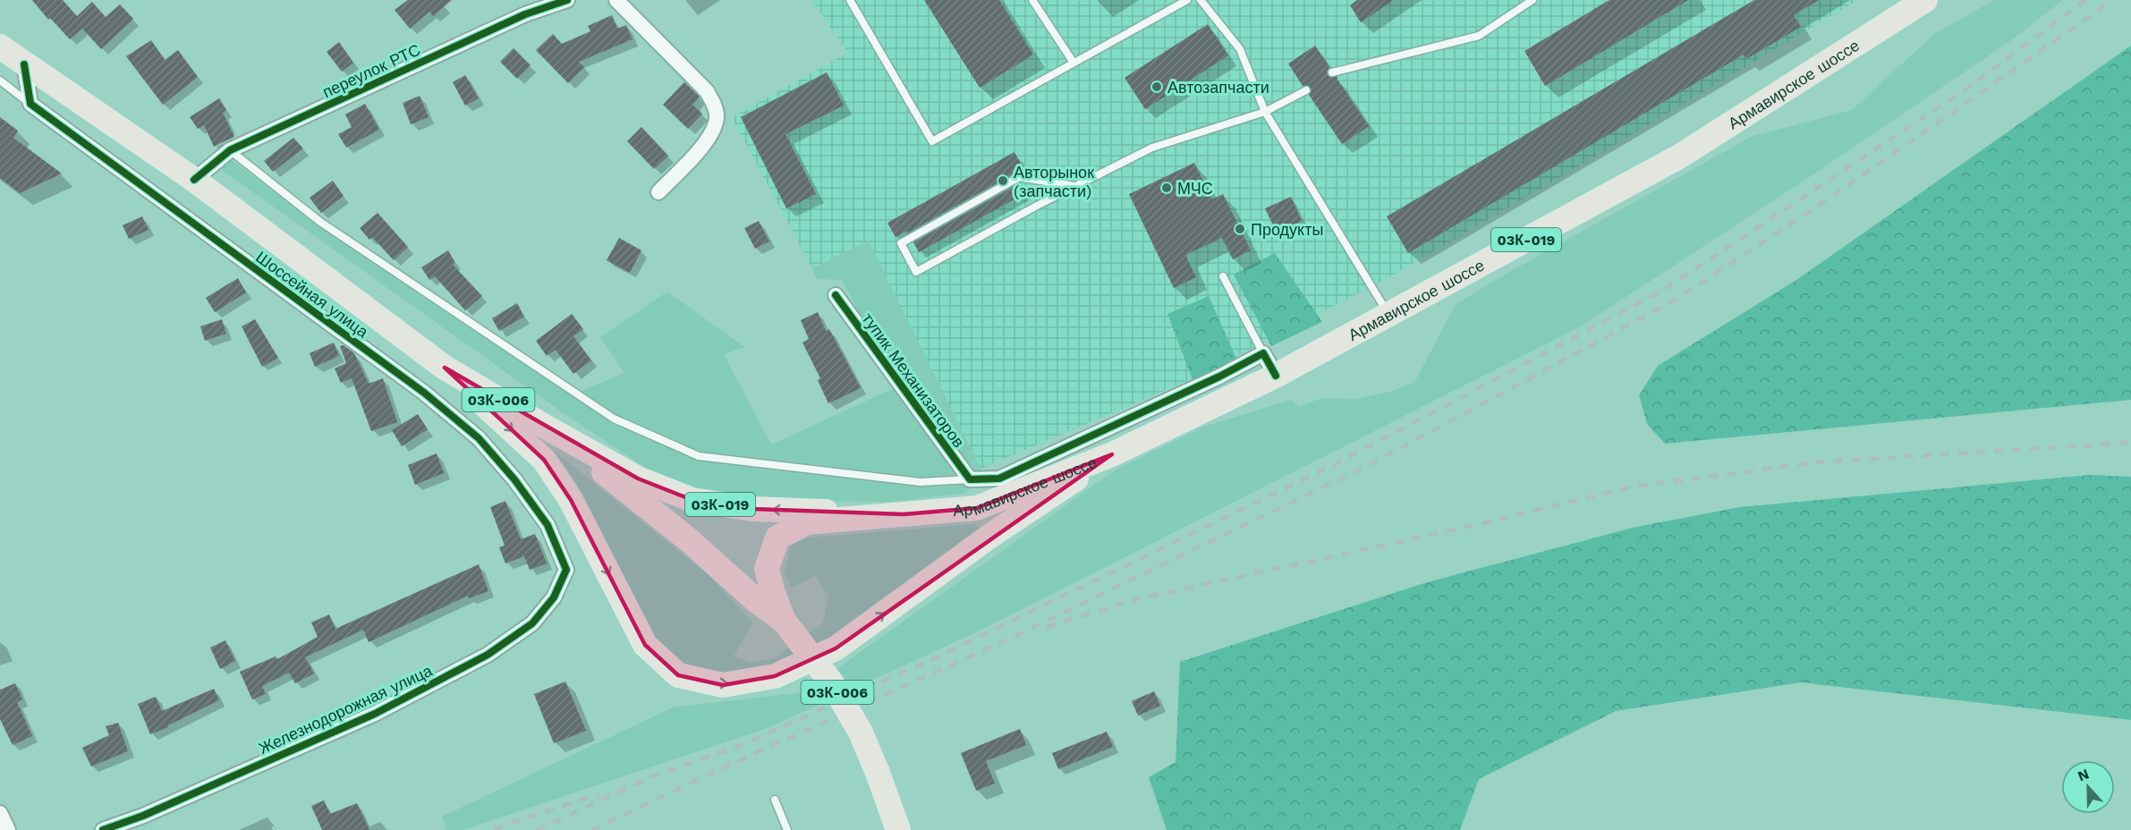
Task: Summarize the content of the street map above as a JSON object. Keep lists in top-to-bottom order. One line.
{"streets":{"main road":["Армавирское шоссе","03К-019","Шоссейная улица","03К-006"],"street":["переулок РТС","тупик Механизаторов","Железнодорожная улица"]},"crossings":[["переулок РТС","Шоссейная улица"],["Армавирское шоссе","03К-019"],["03К-019","Шоссейная улица"],["03К-019","03К-006"],["Шоссейная улица","03К-006"],["Шоссейная улица","Железнодорожная улица"]],"places":["Автозапчасти","Авторынок (запчасти)","МЧС","Продукты"],"north":"top"}
